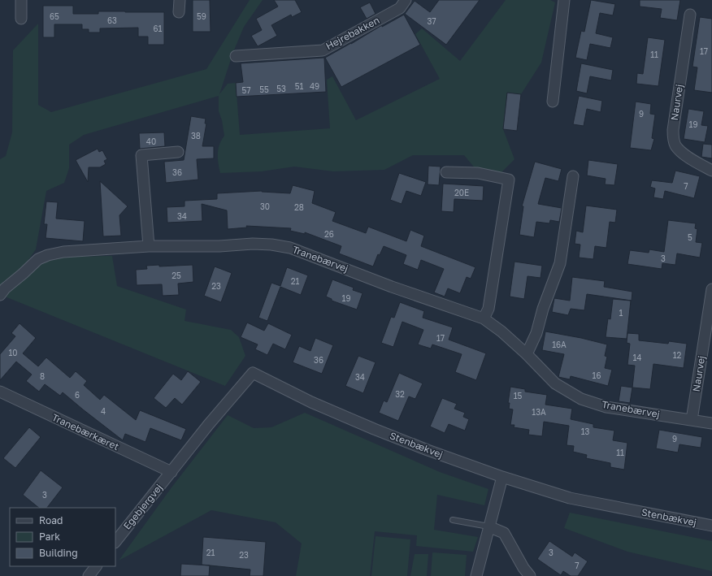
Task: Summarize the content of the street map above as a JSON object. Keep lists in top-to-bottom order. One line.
{"streets":{"street":["Hejrebakken","Naurvej","Tranebærvej","Tranebærkæret","Stenbækvej","Egebjergvej"]},"crossings":[["Naurvej","Tranebærvej"],["Tranebærkæret","Stenbækvej"],["Tranebærkæret","Egebjergvej"],["Stenbækvej","Egebjergvej"]],"house_numbers":["65","59","63","37","61","17","11","51","49","53","55","57","9","19","38","40","36","7","20E","30","28","34","26","5","3","25","21","23","19","1","17","16A","10","12","14","36","16","8","34","32","6","15","4","13A","13","9","11","3","21","3","23","7"],"legend":["Road","Park","Building"]}
